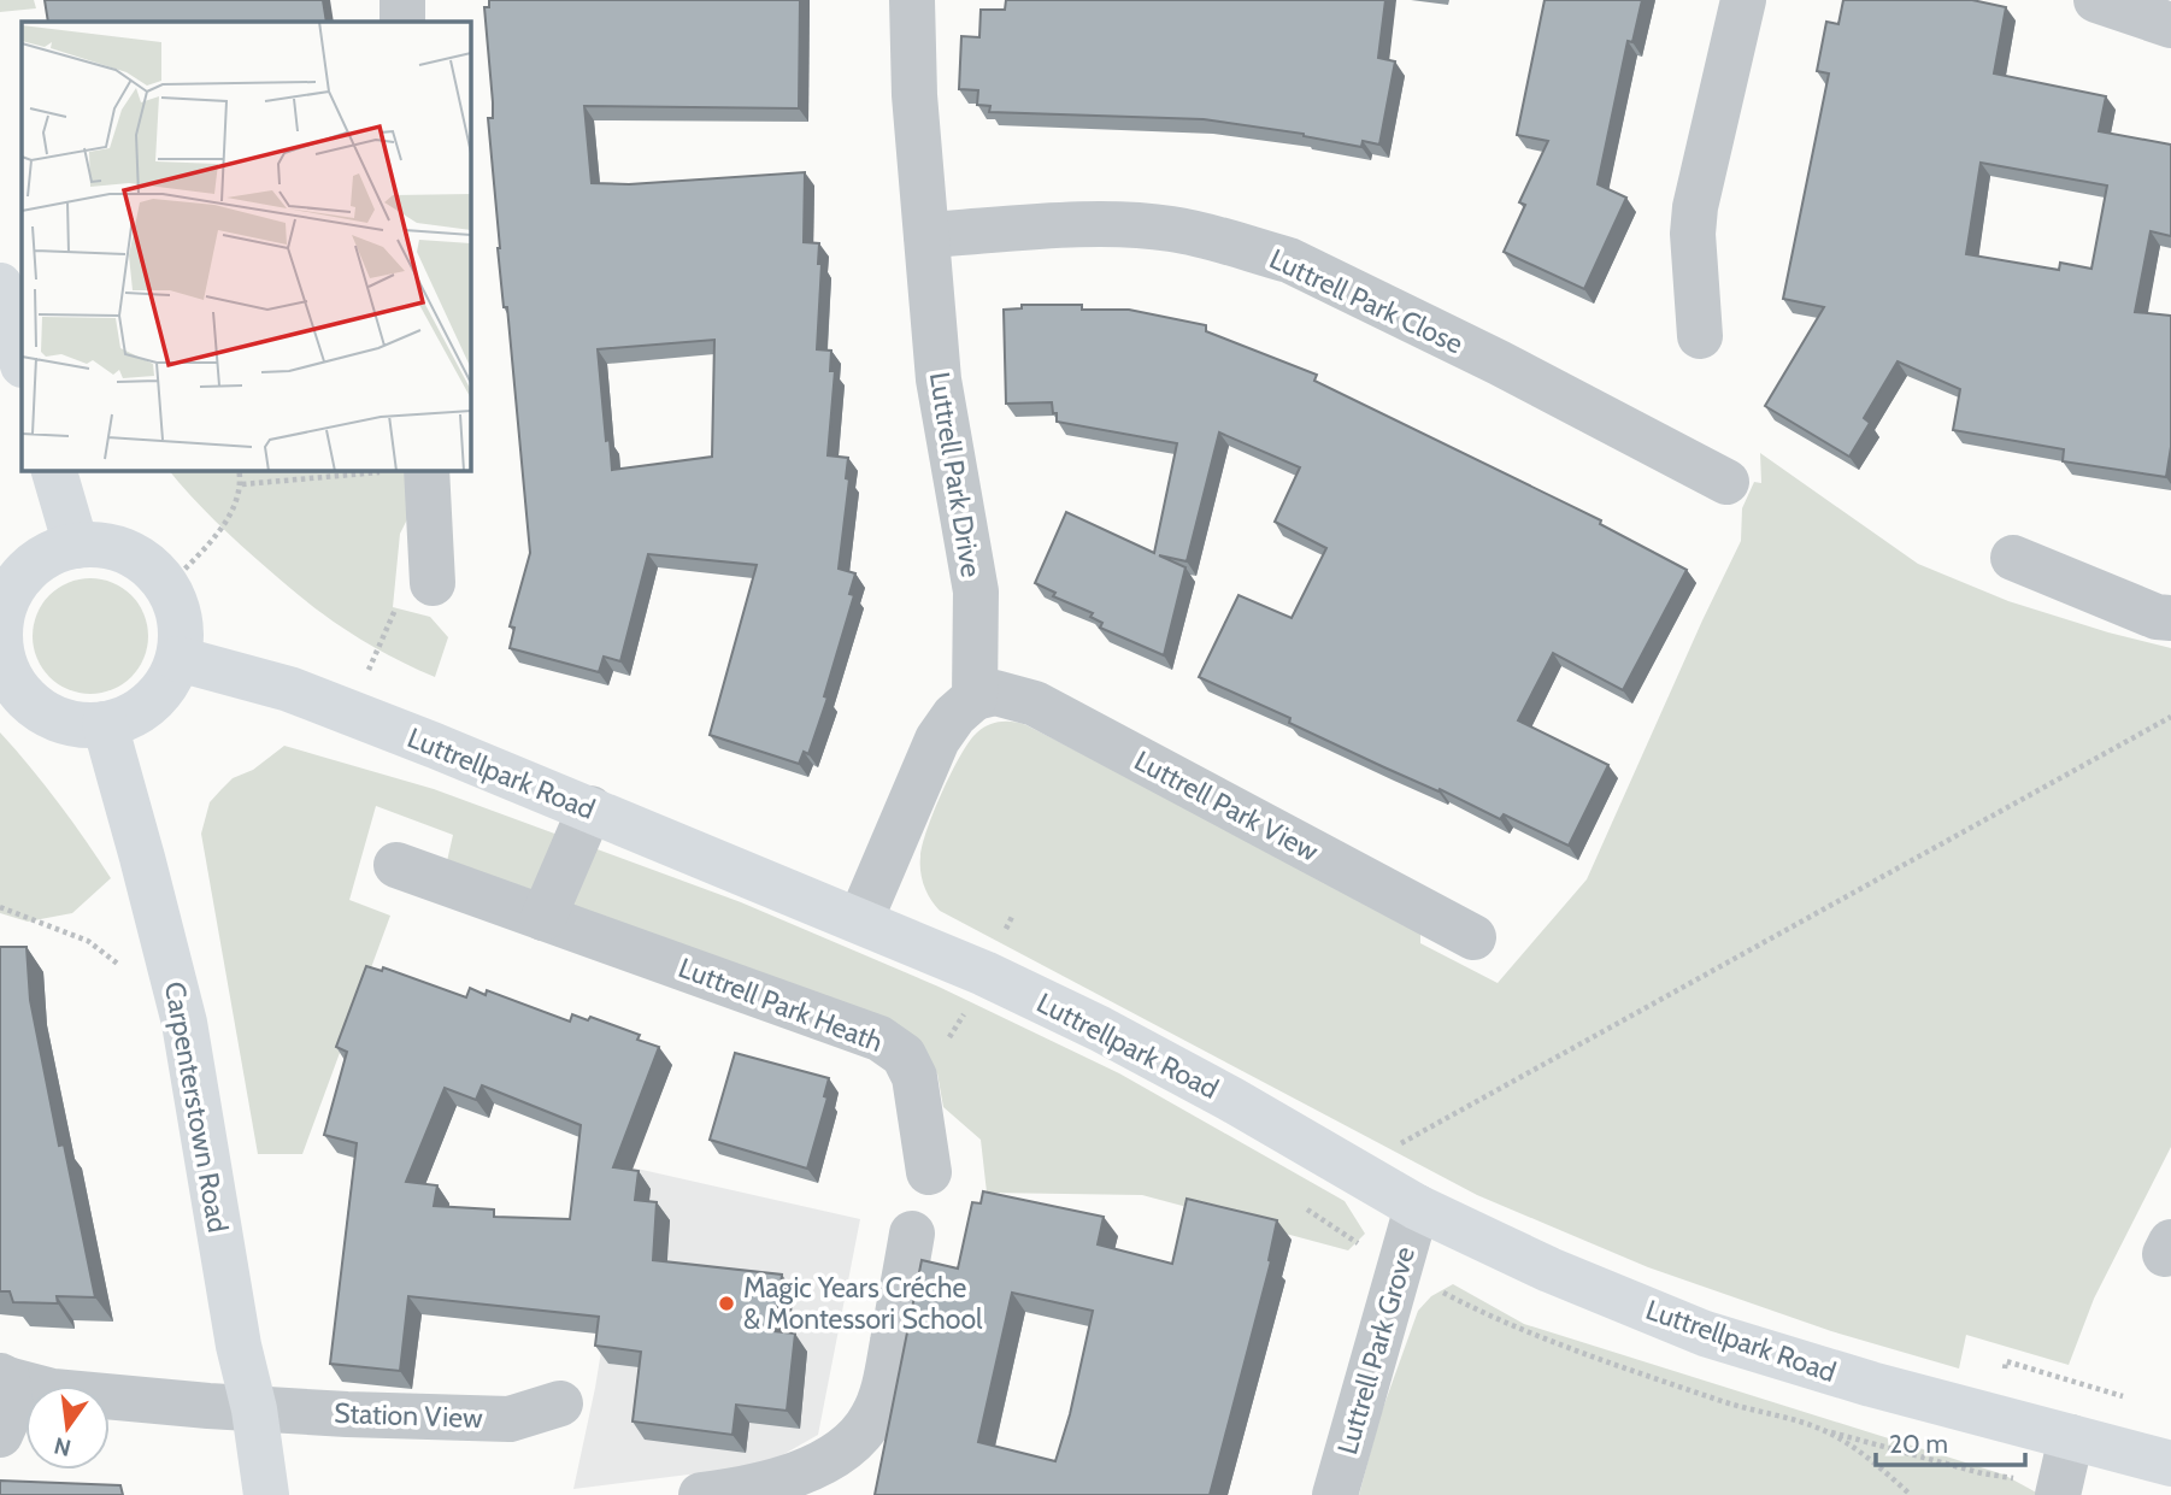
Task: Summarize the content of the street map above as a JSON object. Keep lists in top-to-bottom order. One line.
{"streets":{"street":["Luttrell Park Close","Luttrell Park Drive","Luttrellpark Road","Luttrell Park View","Luttrell Park Heath","Carpenterstown Road","Luttrell Park Grove","Station View"]},"crossings":[["Luttrell Park Close","Luttrell Park Drive"],["Luttrell Park Drive","Luttrell Park View"],["Luttrellpark Road","Carpenterstown Road"],["Luttrellpark Road","Luttrell Park Grove"],["Carpenterstown Road","Station View"]],"places":["Magic Years Créche & Montessori School"],"scale_bar":"20 m","north":"bottom"}
